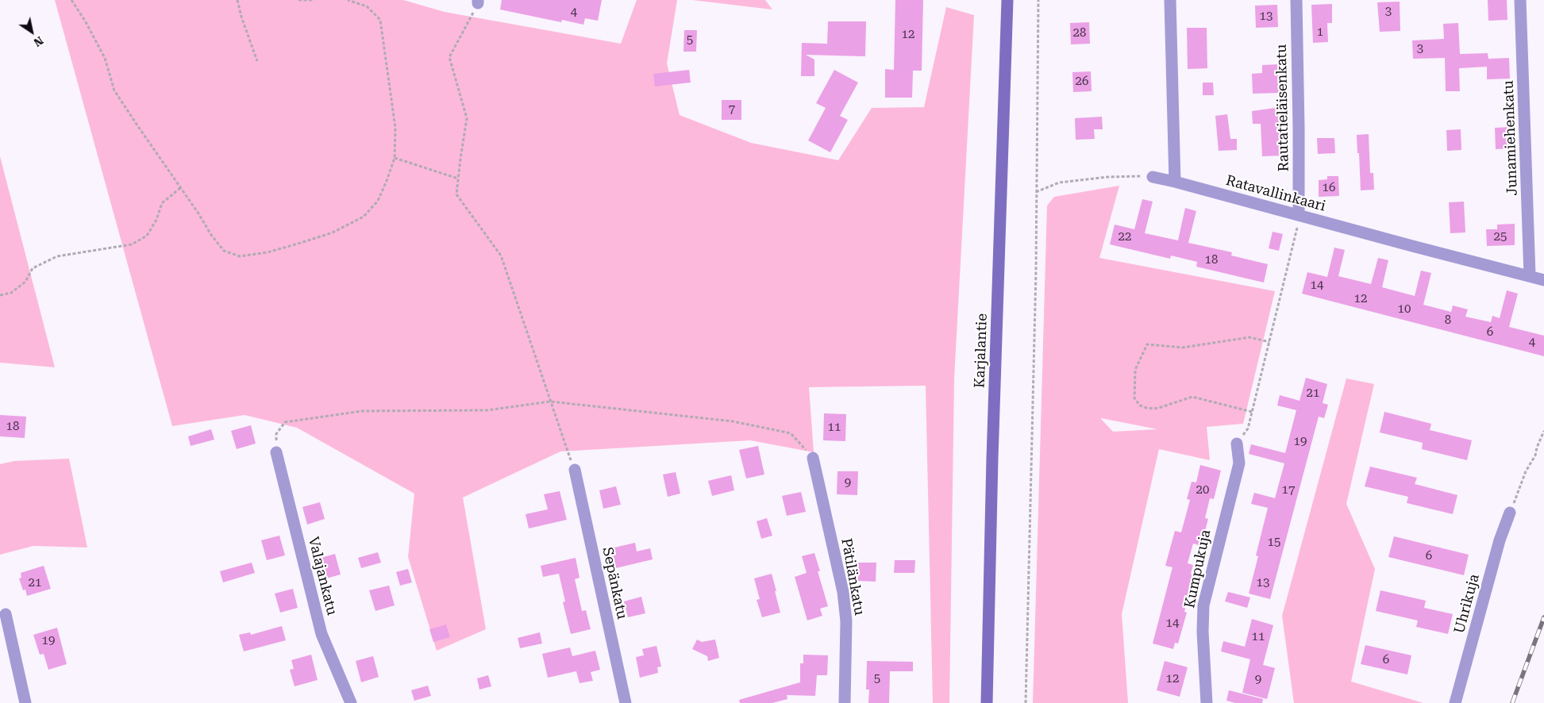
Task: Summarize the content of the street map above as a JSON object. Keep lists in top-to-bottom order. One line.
{"streets":{"main road":["Karjalantie"],"street":["Rautatieläisenkatu","Junamiehenkatu","Ratavallinkaari","Kumpukuja","Valajankatu","Pätilänkatu","Sepänkatu","Uhrikuja"]},"crossings":[["Rautatieläisenkatu","Ratavallinkaari"],["Junamiehenkatu","Ratavallinkaari"]],"house_numbers":["3","4","13","1","28","12","5","3","26","7","16","22","25","18","14","12","10","8","6","4","21","18","11","19","9","20","17","15","6","21","13","14","11","19","6","5","12","9"],"north":"bottom right"}
